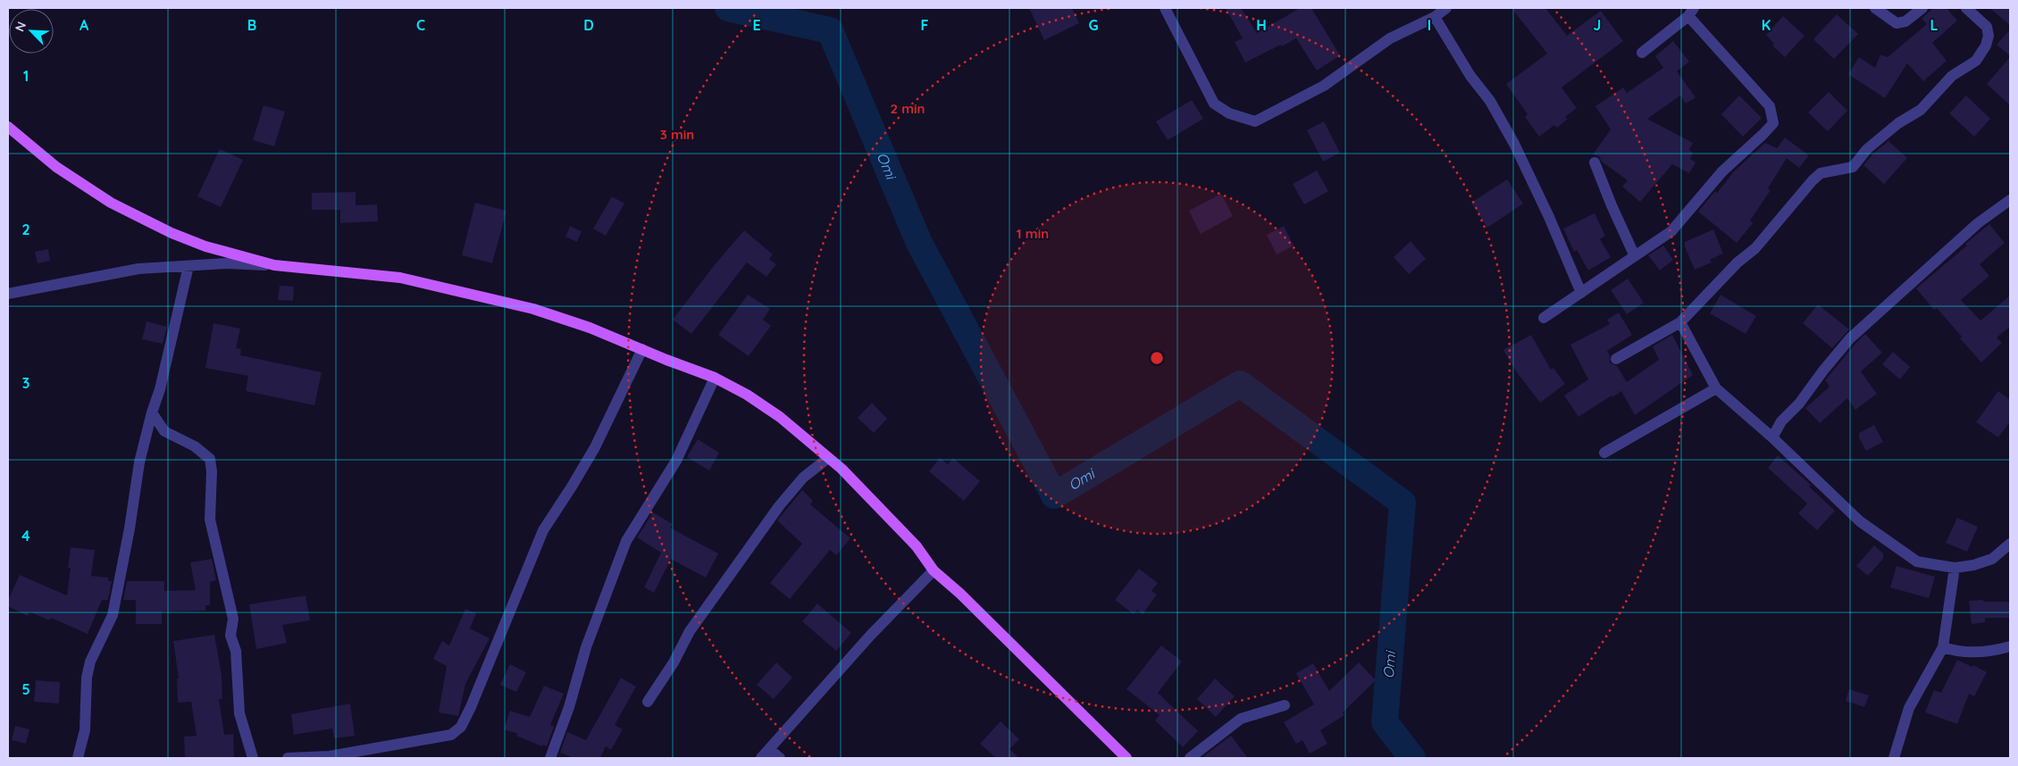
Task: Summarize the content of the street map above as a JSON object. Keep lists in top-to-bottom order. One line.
{"water":["Omi"],"north":"top left","grid":{"columns":["A","B","C","D","E","F","G","H","I","J","K","L"],"rows":["1","2","3","4","5"]},"rings":["2 min","3 min","1 min"]}
